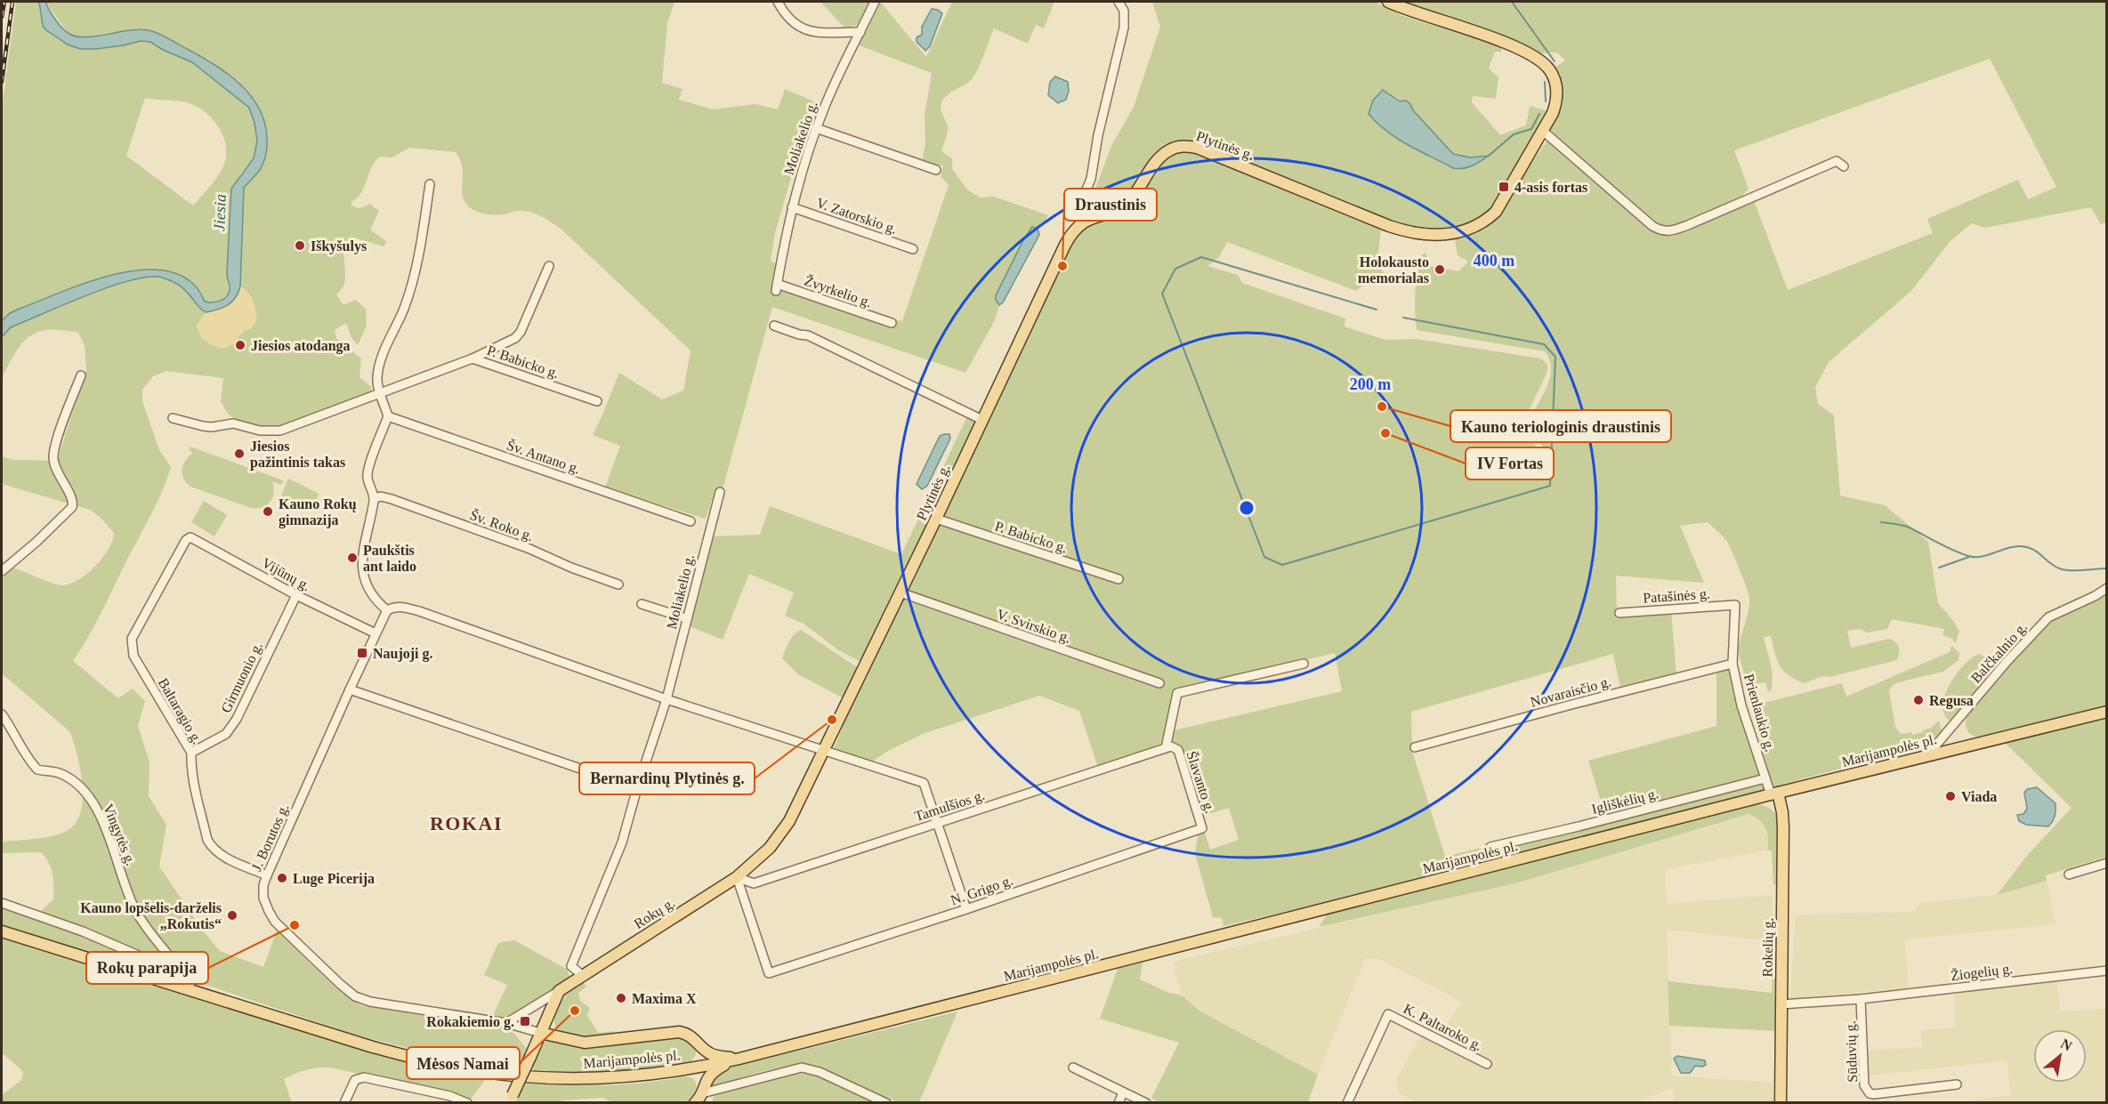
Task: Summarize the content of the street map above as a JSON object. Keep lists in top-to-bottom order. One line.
{"streets":{"main road":["Plytinės g.","Marijampolės pl.","Rokų g.","Rokelių g."],"street":["Moliakelio g.","V. Zatorskio g.","Žvyrkelio g.","P. Babicko g.","Šv. Antano g.","Šv. Roko g.","Vijūnų g.","Patašinės g.","V. Svirskio g.","Balčkalnio g.","Girmuonio g.","Novaraisčio g.","Baltaragio g.","Prienlaukio g.","Šlavanto g.","Igliškėlių g.","Tamulšios g.","Vingytės g.","J. Borutos g.","N. Grigo g.","Žiogelių g.","K. Paltaroko g.","Sūduvių g."]},"crossings":[["Moliakelio g.","V. Zatorskio g."],["Moliakelio g.","Žvyrkelio g."],["Plytinės g.","P. Babicko g."],["Plytinės g.","V. Svirskio g."],["Plytinės g.","Rokų g."],["Vijūnų g.","Girmuonio g."],["Vijūnų g.","Baltaragio g."],["Vijūnų g.","J. Borutos g."],["Patašinės g.","Prienlaukio g."],["Balčkalnio g.","Marijampolės pl."],["Girmuonio g.","Baltaragio g."],["Novaraisčio g.","Prienlaukio g."],["Baltaragio g.","J. Borutos g."],["Prienlaukio g.","Marijampolės pl."],["Prienlaukio g.","Igliškėlių g."],["Prienlaukio g.","Rokelių g."],["Marijampolės pl.","Vingytės g."],["Marijampolės pl.","Rokelių g."],["Šlavanto g.","Tamulšios g."],["Šlavanto g.","N. Grigo g."],["Tamulšios g.","N. Grigo g."],["Tamulšios g.","Rokų g."],["N. Grigo g.","Rokų g."],["Rokelių g.","Sūduvių g."],["Žiogelių g.","Sūduvių g."]],"districts":["ROKAI"],"water":["Jiesia"],"places":{"transit":["4-asis fortas","Naujoji g.","Rokakiemio g."],"other":["Iškyšulys","Draustinis","Holokausto memorialas","Jiesios atodanga","Kauno teriologinis draustinis","IV Fortas","Jiesios pažintinis takas","Kauno Rokų gimnazija","Paukštis ant laido","Regusa","Bernardinų Plytinės g.","Viada","Luge Picerija","Kauno lopšelis-darželis „Rokutis“","Rokų parapija","Maxima X","Mėsos Namai"]},"north":"top right","rings":["400 m","200 m"]}
